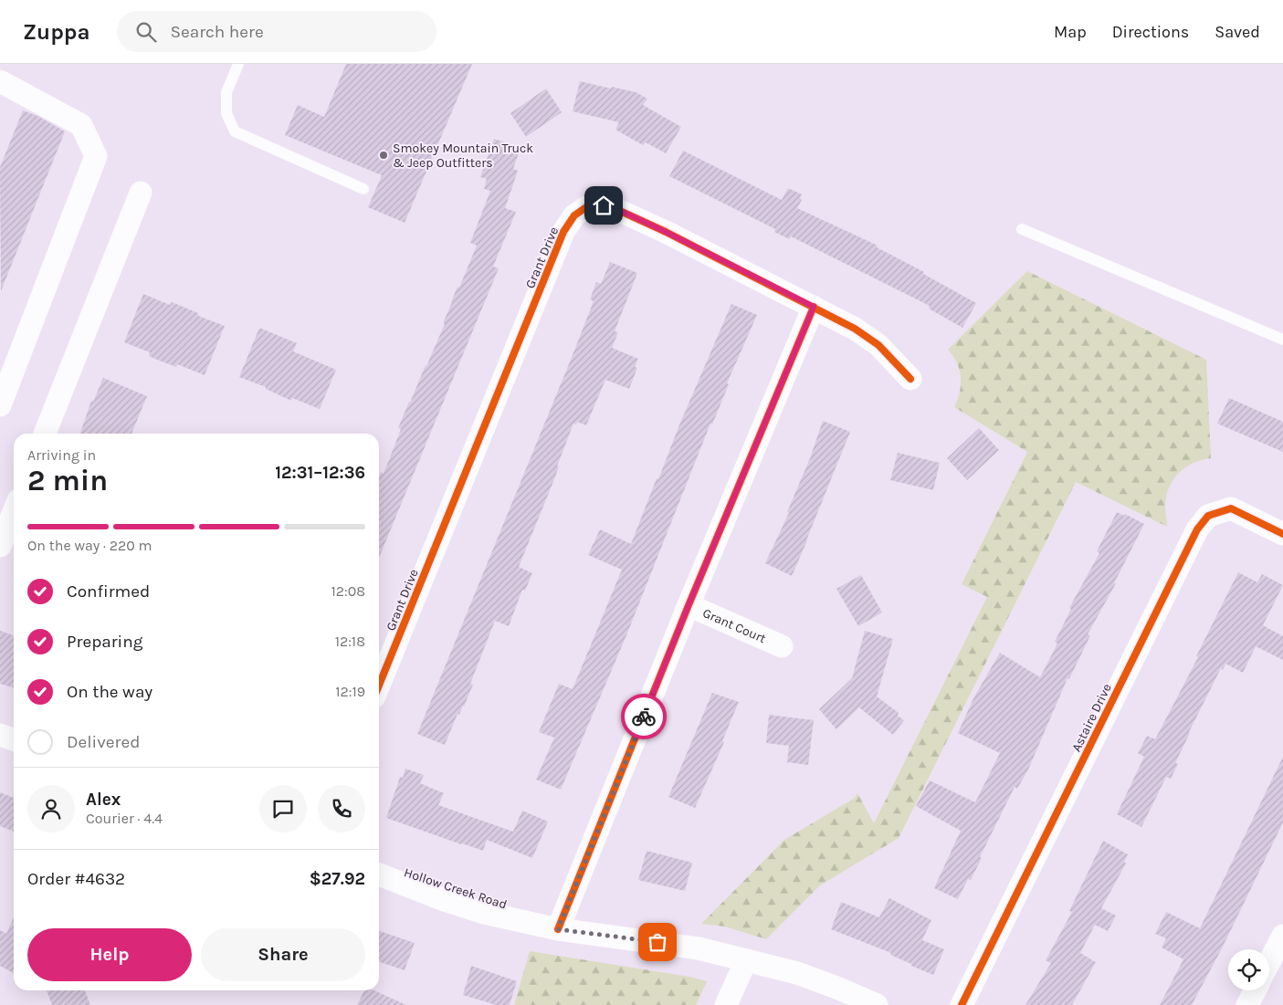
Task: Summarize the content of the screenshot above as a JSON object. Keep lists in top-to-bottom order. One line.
{"streets":{"street":["Grant Drive","Grant Court","Astaire Drive","Hollow Creek Road"]},"places":["Smokey Mountain Truck & Jeep Outfitters"],"page":{"header":"Zuppa","search":"Search here","nav":["Map","Directions","Saved"],"heading":["2 min","Arriving in","12:31–12:36"],"panel":["Alex","Courier · 4.4","Order #4632","$27.92"],"bar":"On the way · 220 m","list":[["Confirmed","12:08"],["Preparing","12:18"],["On the way","12:19"],"Delivered"],"buttons":["Help","Share"]}}
